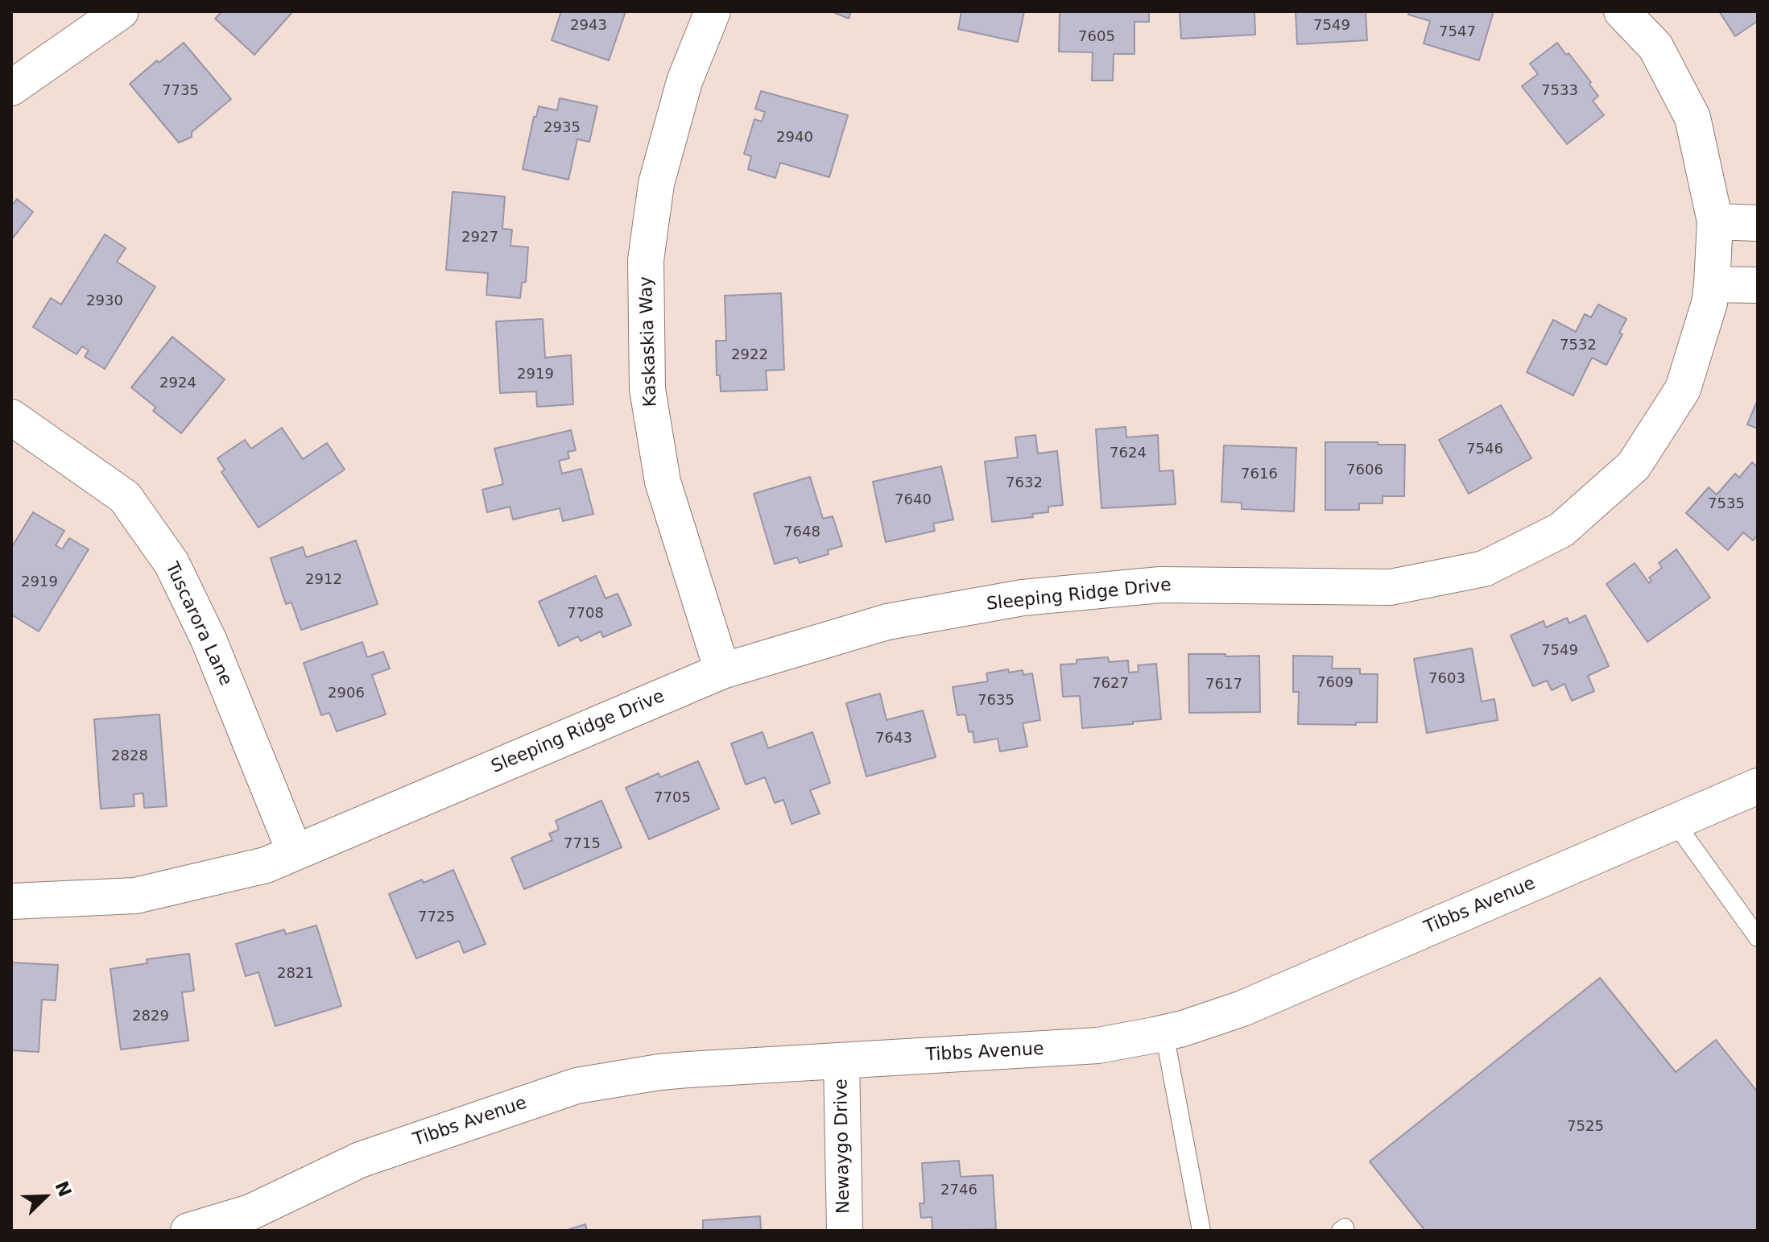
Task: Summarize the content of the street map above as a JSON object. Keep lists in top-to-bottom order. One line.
{"streets":{"street":["Kaskaskia Way","Sleeping Ridge Drive","Tuscarora Lane","Tibbs Avenue","Newaygo Drive"]},"crossings":[["Kaskaskia Way","Sleeping Ridge Drive"],["Sleeping Ridge Drive","Tuscarora Lane"],["Tibbs Avenue","Newaygo Drive"]],"house_numbers":["2943","7549","7547","7605","7735","7533","2935","2940","2927","2930","7532","2922","2919","2924","7546","7624","7606","7616","7632","7640","7535","7648","2912","2919","7708","7549","7603","7609","7627","7617","2906","7635","7643","2828","7705","7715","7725","2821","2829","7525","2746"],"north":"top right"}
